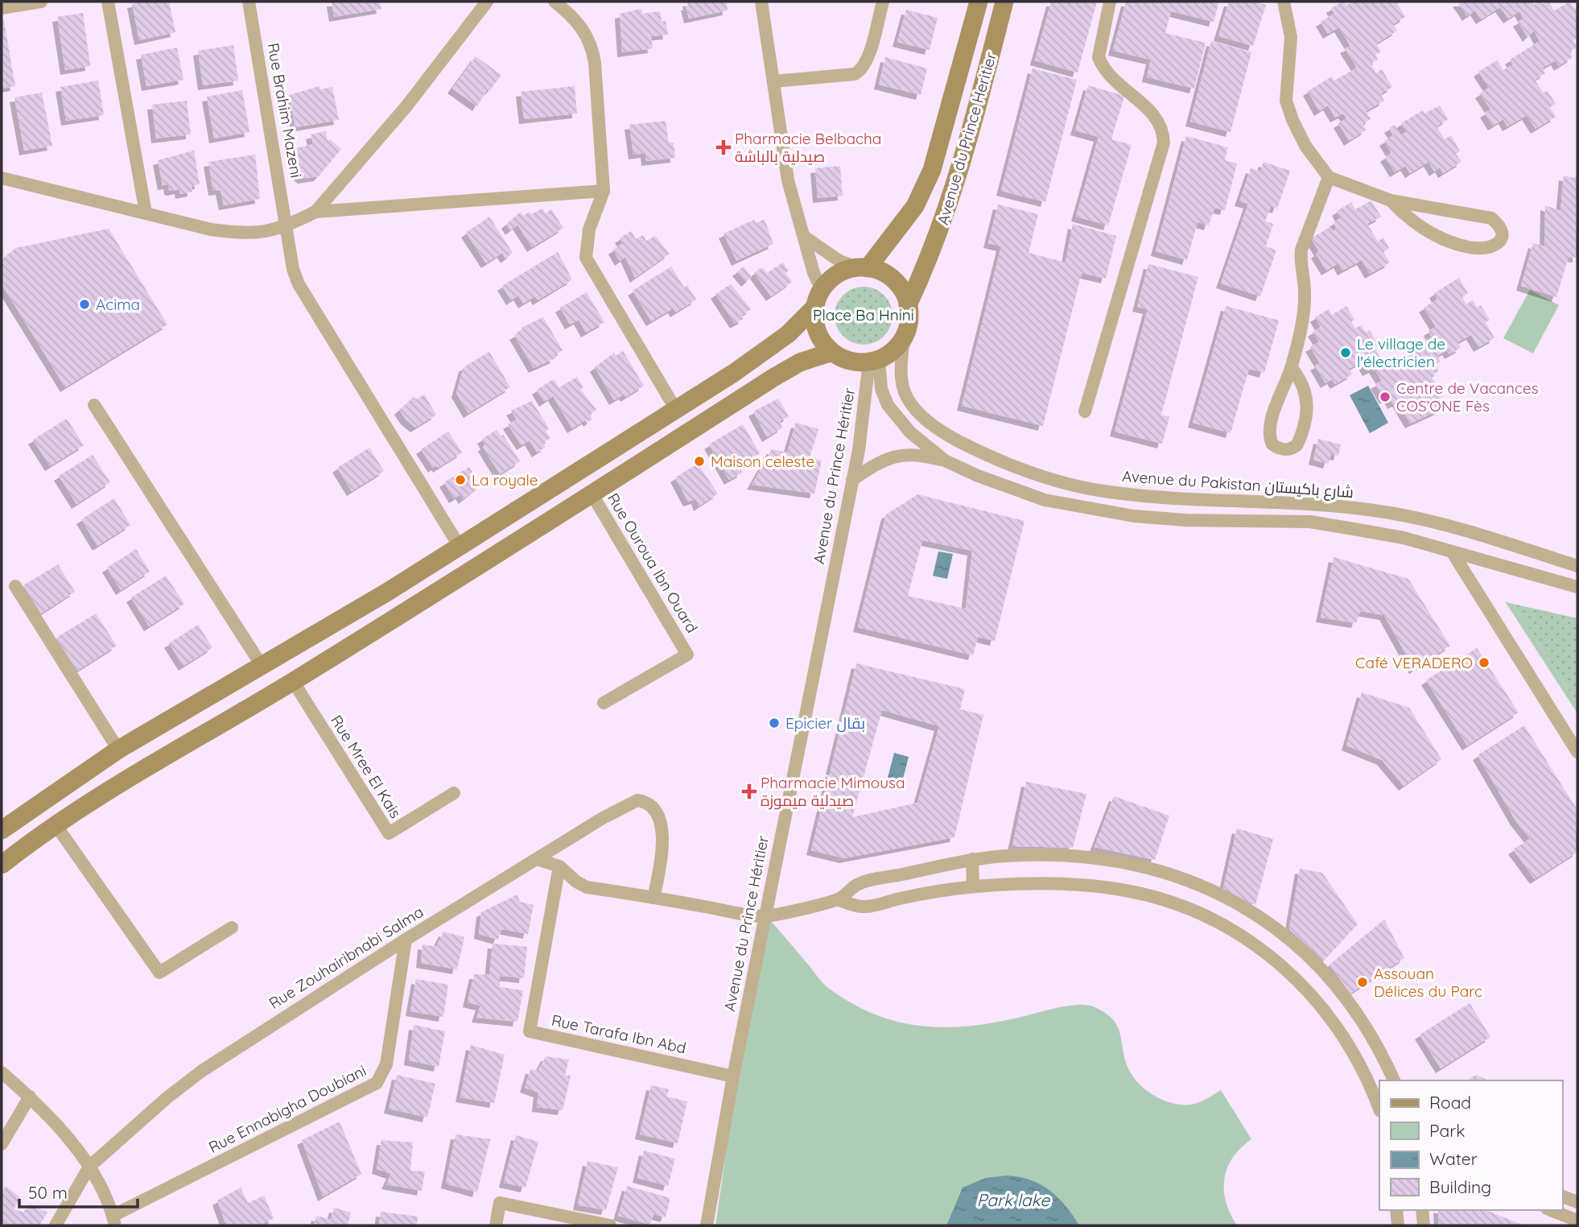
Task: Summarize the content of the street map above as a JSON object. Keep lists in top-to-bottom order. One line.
{"streets":{"main road":["Avenue du Prince Heritier"],"street":["Rue Brahim Mazeni","Avenue du Prince Héritier","Avenue du Pakistan شارع باكيستان","Rue Ouroua Ibn Ouard","Rue Mree El Kais","Rue Zouhairibnabi Salma","Rue Tarafa Ibn Abd","Rue Ennabigha Doubiani"]},"crossings":[["Avenue du Prince Heritier","Avenue du Prince Héritier"],["Avenue du Prince Heritier","Avenue du Pakistan شارع باكيستان"],["Avenue du Prince Héritier","Avenue du Pakistan شارع باكيستان"],["Avenue du Prince Héritier","Rue Tarafa Ibn Abd"],["Rue Zouhairibnabi Salma","Rue Ennabigha Doubiani"]],"water":["Park lake"],"parks":["Place Ba Hnini"],"places":{"health":["Pharmacie Belbacha صيدلية بالباشة","Pharmacie Mimousa صيدلية ميموزة"],"other":["Acima","Le village de l'électricien","Centre de Vacances COS’ONE Fès","Maison celeste","La royale","Café VERADERO","Epicier بقال","Assouan Délices du Parc"]},"legend":["Road","Park","Water","Building"],"scale_bar":"50 m"}
